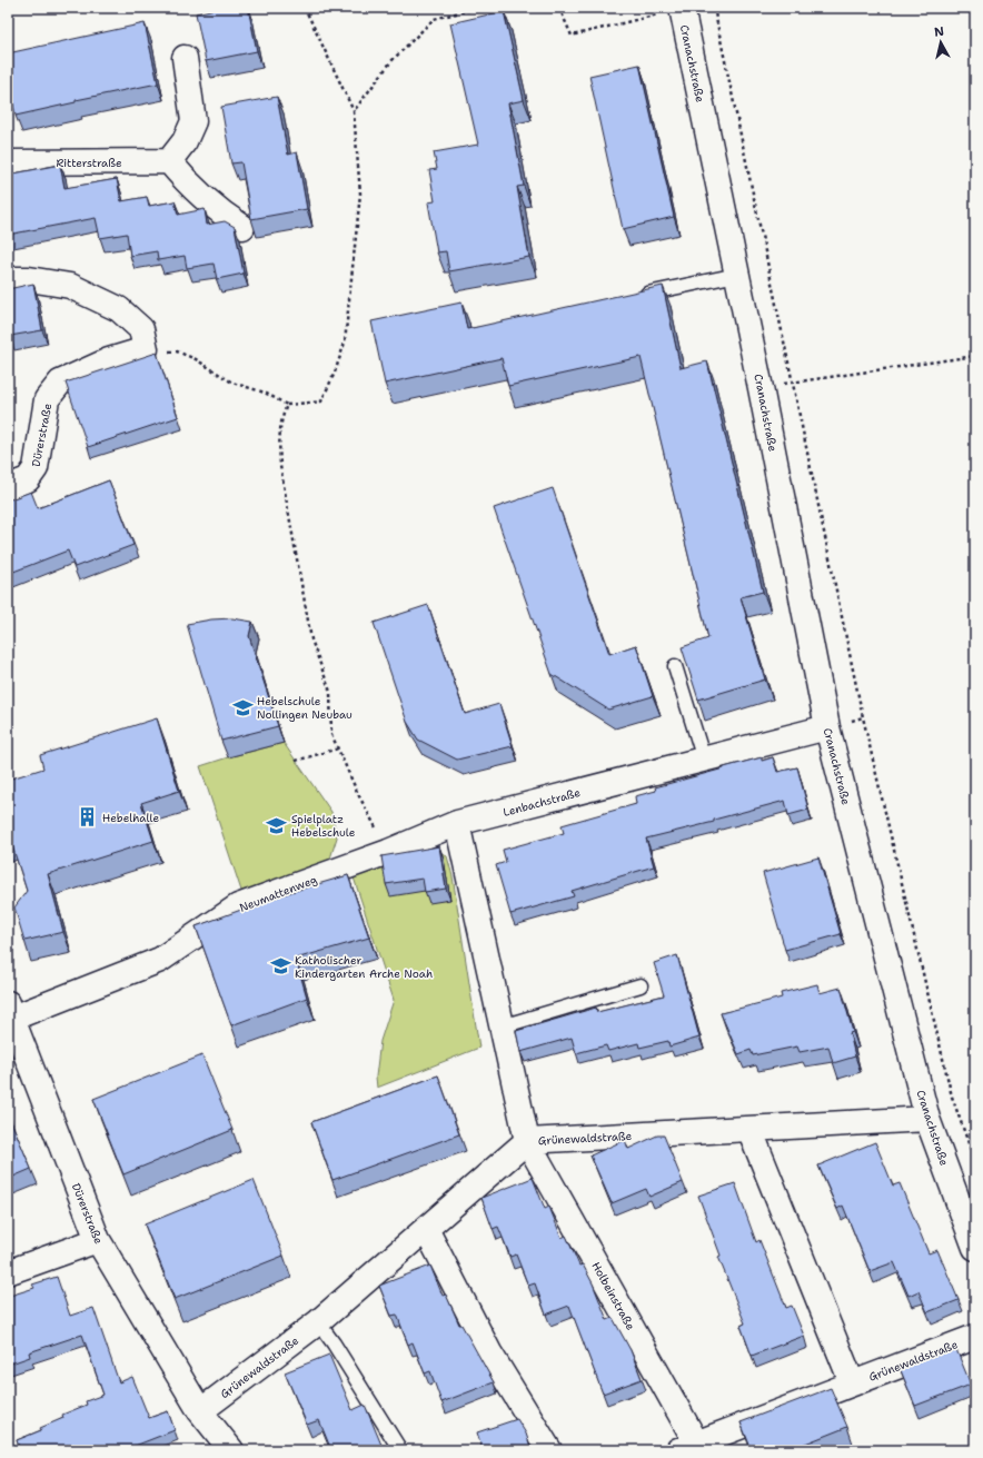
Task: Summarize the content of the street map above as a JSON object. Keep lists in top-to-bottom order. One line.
{"streets":{"street":["Cranachstraße","Ritterstraße","Dürerstraße","Lenbachstraße","Neumattenweg","Grünewaldstraße","Holbeinstraße"]},"crossings":[["Cranachstraße","Lenbachstraße"],["Cranachstraße","Grünewaldstraße"],["Dürerstraße","Neumattenweg"],["Dürerstraße","Grünewaldstraße"],["Lenbachstraße","Neumattenweg"],["Grünewaldstraße","Holbeinstraße"]],"places":{"school or university":["Hebelschule Nollingen Neubau","Spielplatz Hebelschule","Katholischer Kindergarten Arche Noah"],"building":["Hebelhalle"]},"north":"top"}
